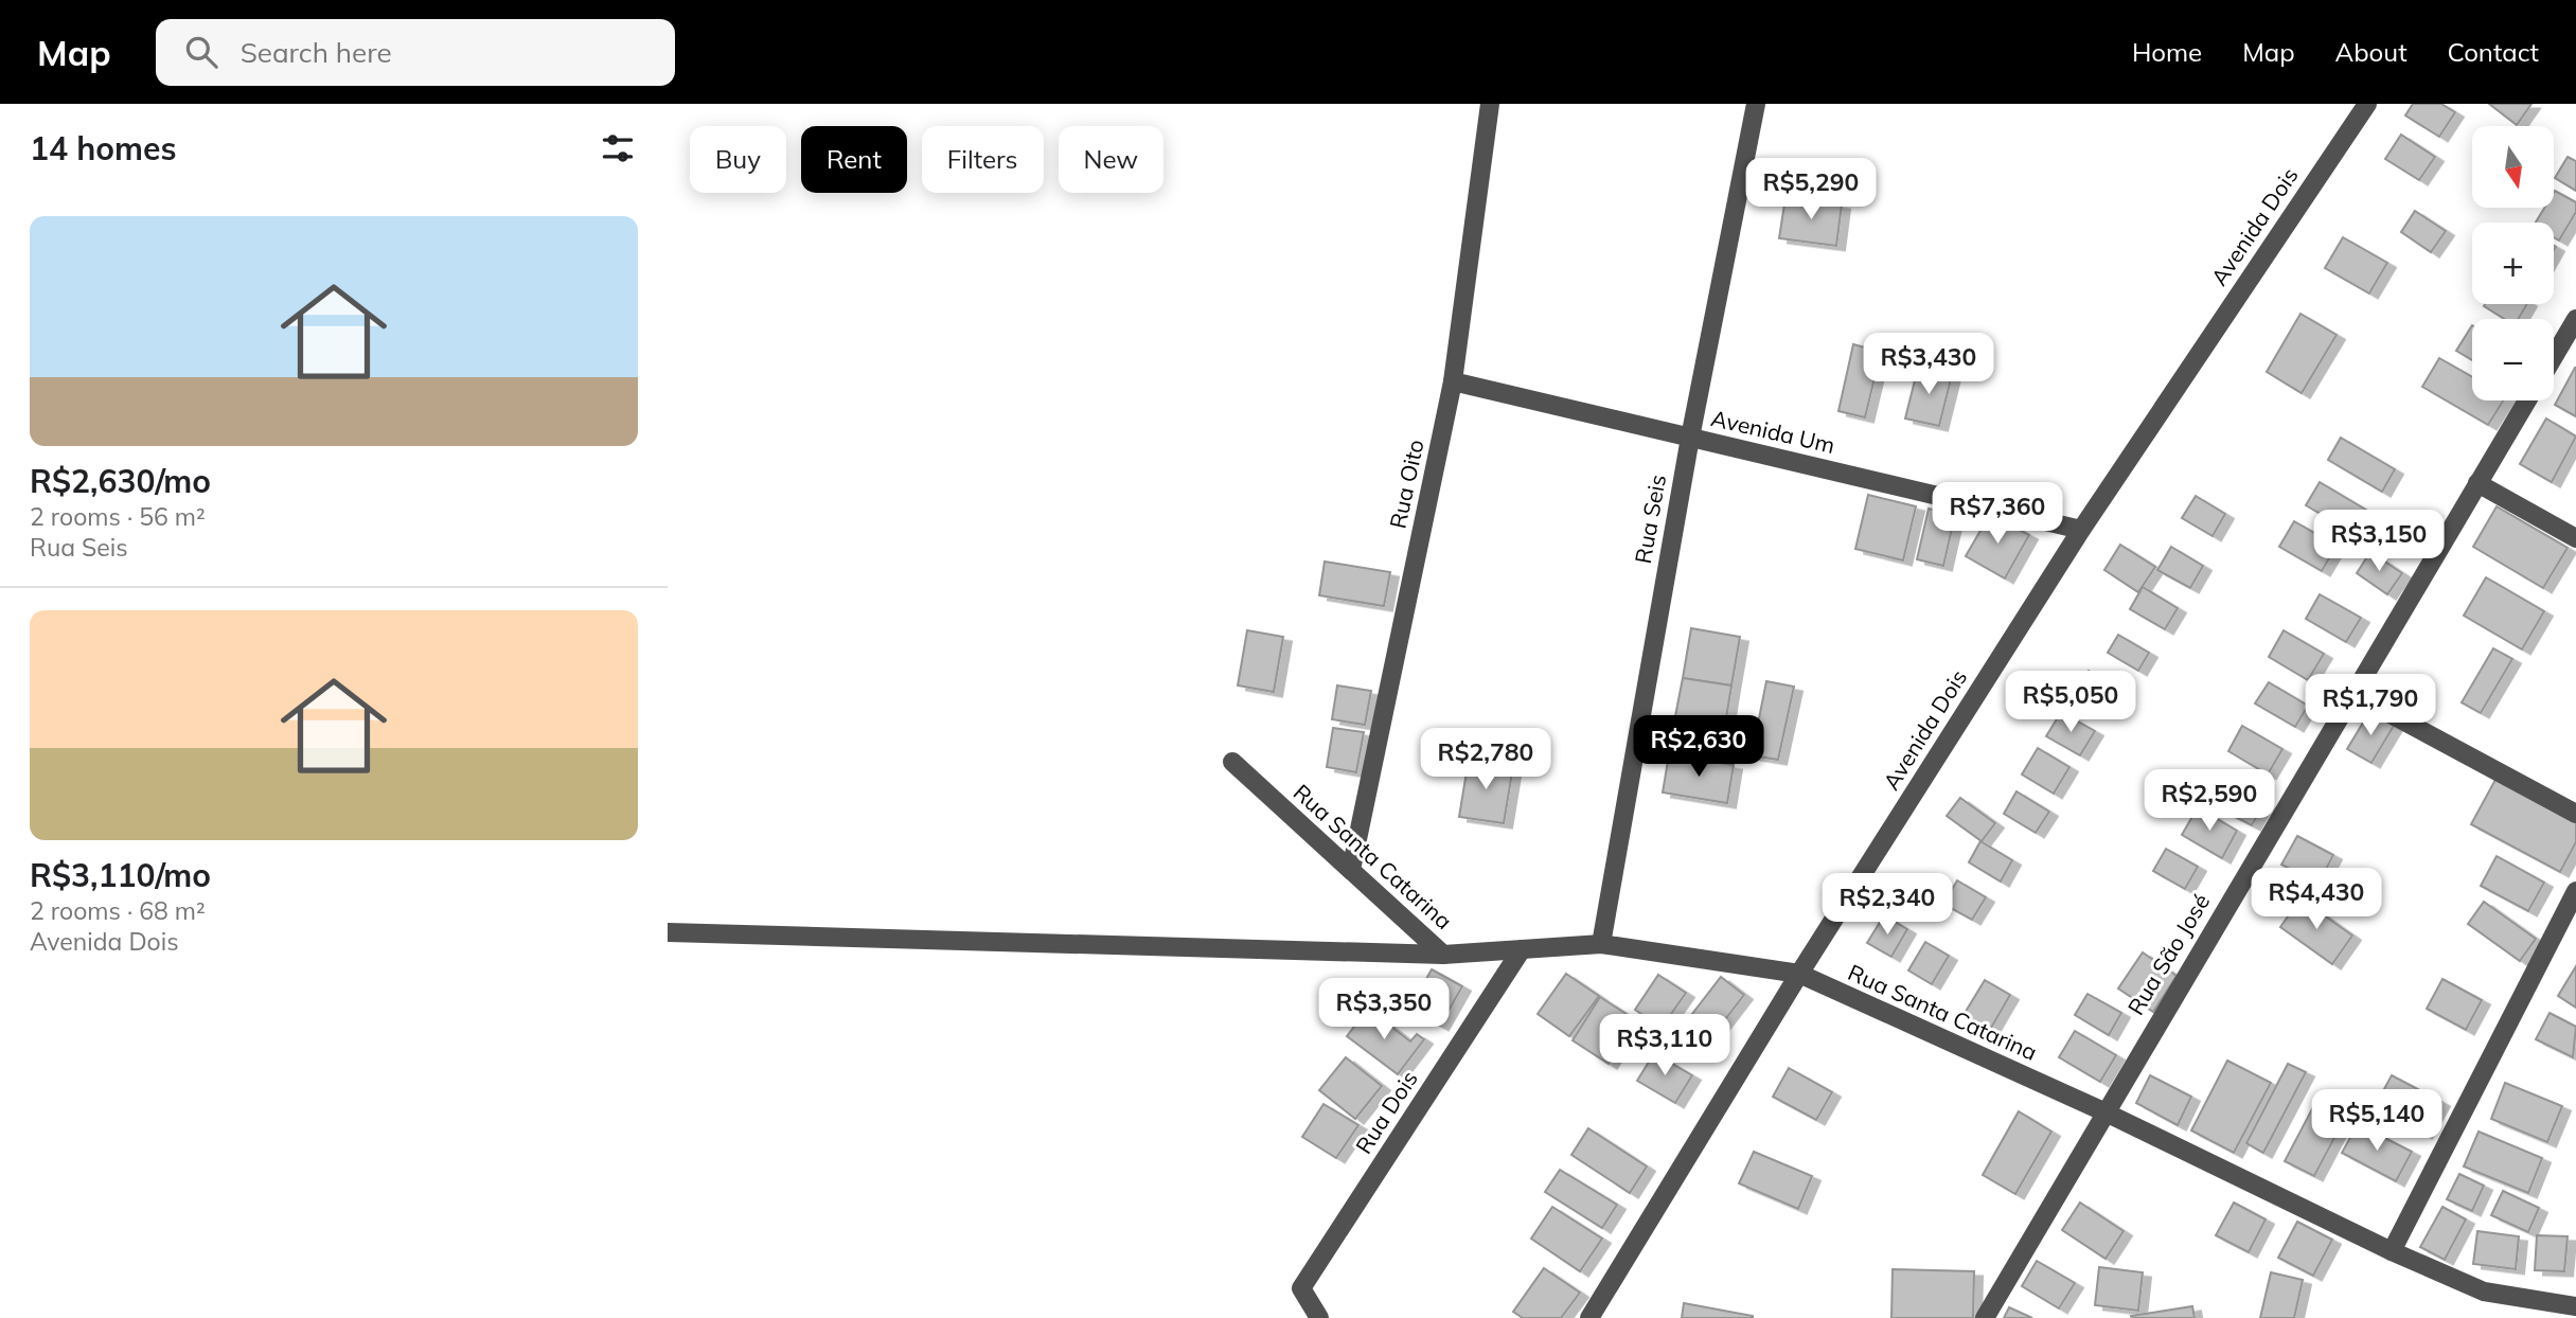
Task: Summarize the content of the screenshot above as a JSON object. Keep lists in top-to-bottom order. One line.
{"streets":{"street":["Avenida Dois","Avenida Um","Rua Oito","Rua Seis","Rua Santa Catarina","Rua São José","Rua Dois"]},"crossings":[["Avenida Dois","Avenida Um"],["Avenida Dois","Rua Santa Catarina"],["Avenida Um","Rua Oito"],["Avenida Um","Rua Seis"],["Rua Oito","Rua Santa Catarina"],["Rua Seis","Rua Santa Catarina"],["Rua Santa Catarina","Rua São José"],["Rua Santa Catarina","Rua Dois"]],"north":"bottom","page":{"header":"Map","search":"Search here","nav":["Home","Map","About","Contact"],"heading":"14 homes","map_buttons":["+","−"],"chip":["Buy","Rent","Filters","New"],"price":["R$5,290","R$3,430","R$7,360","R$3,150","R$5,050","R$1,790","R$2,630","R$2,780","R$2,590","R$4,430","R$2,340","R$3,350","R$3,110","R$5,140"],"list":[{"name":"R$2,630/mo","note":"2 rooms · 56 m² · Rua Seis"},{"name":"R$3,110/mo","note":"2 rooms · 68 m² · Avenida Dois"}]}}
